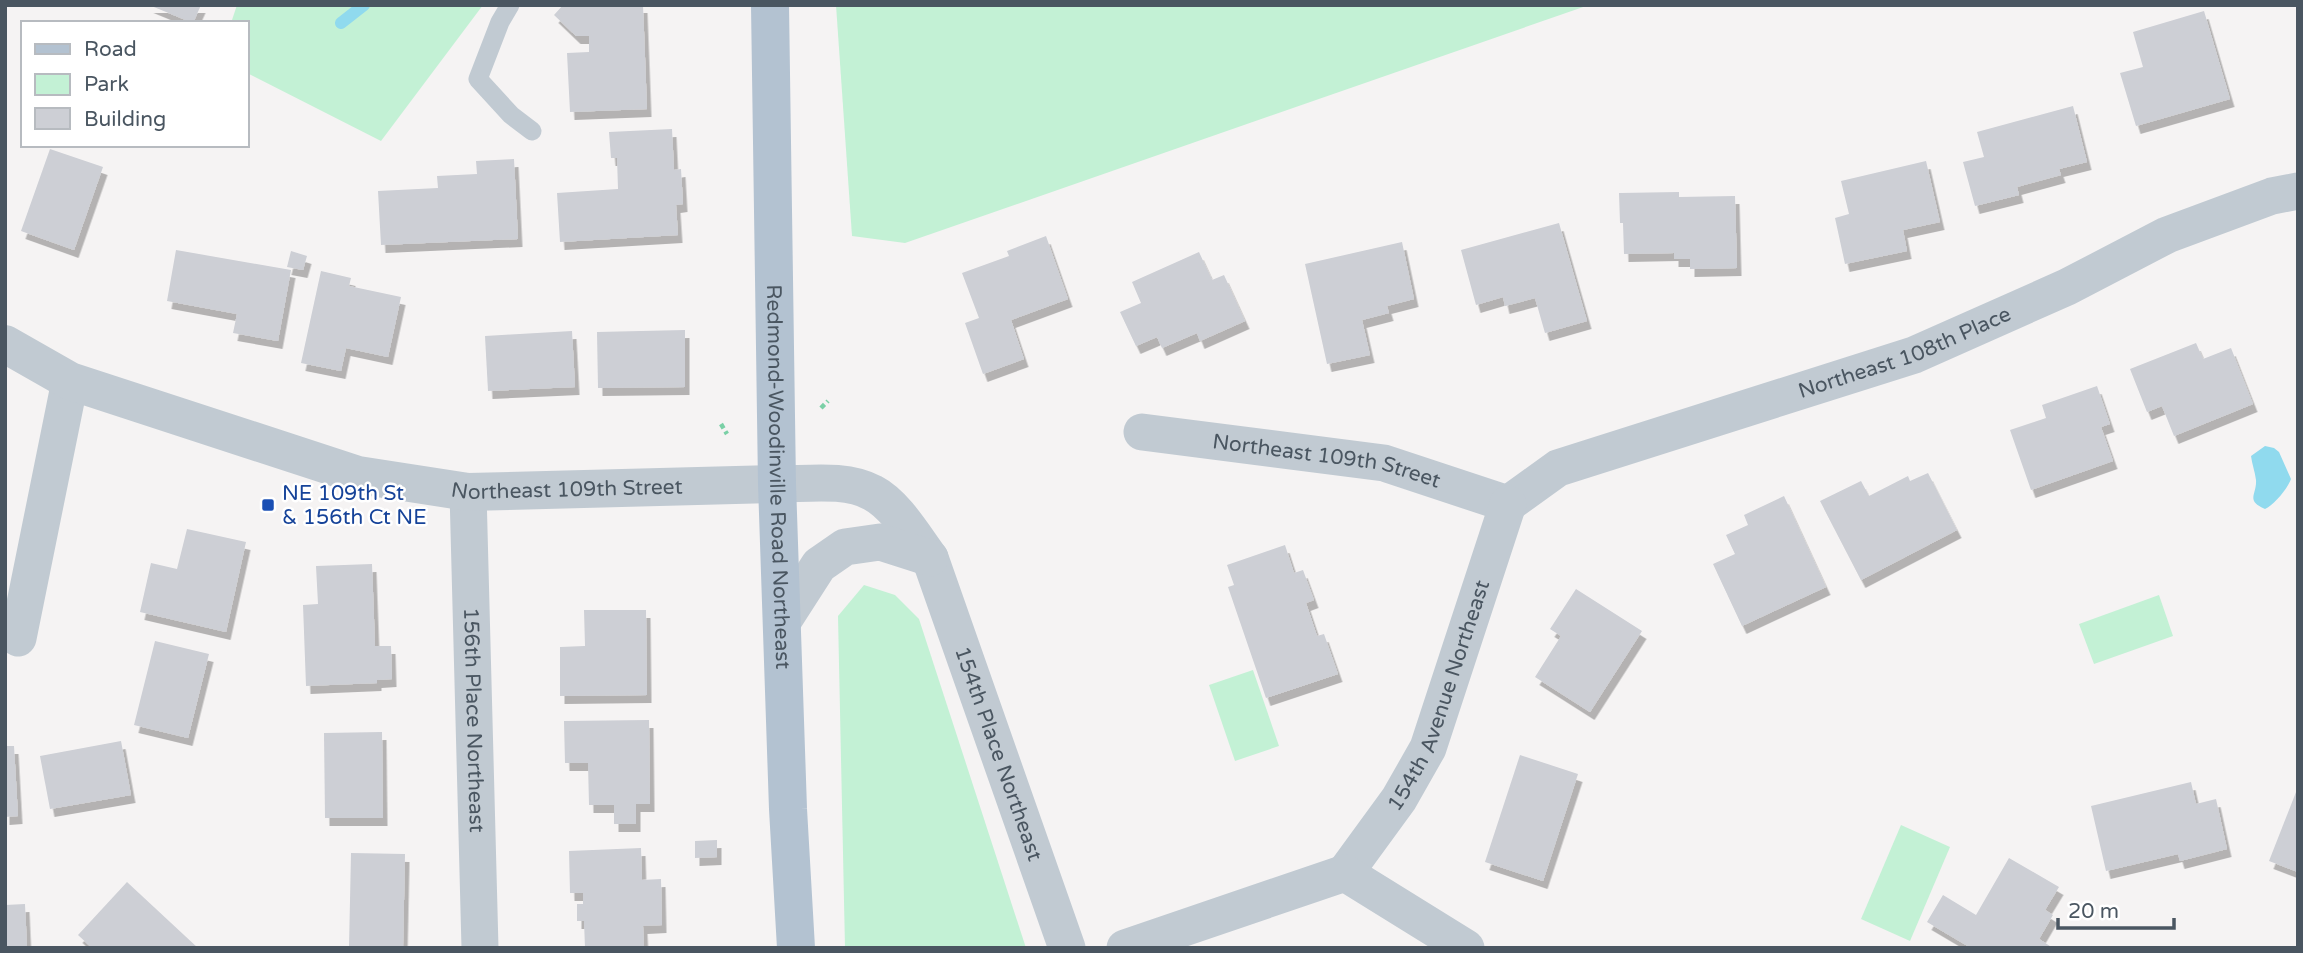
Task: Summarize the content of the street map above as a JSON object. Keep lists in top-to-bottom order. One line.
{"streets":{"main road":["Redmond-Woodinville Road Northeast"],"street":["Northeast 108th Place","Northeast 109th Street","154th Avenue Northeast","156th Place Northeast","154th Place Northeast"]},"crossings":[["Northeast 108th Place","Northeast 109th Street"],["Northeast 108th Place","154th Avenue Northeast"],["Northeast 109th Street","Redmond-Woodinville Road Northeast"],["Northeast 109th Street","154th Avenue Northeast"],["Northeast 109th Street","156th Place Northeast"],["Northeast 109th Street","154th Place Northeast"],["Redmond-Woodinville Road Northeast","154th Place Northeast"]],"places":{"transit":["NE 109th St & 156th Ct NE"]},"legend":["Road","Park","Building"],"scale_bar":"20 m"}
